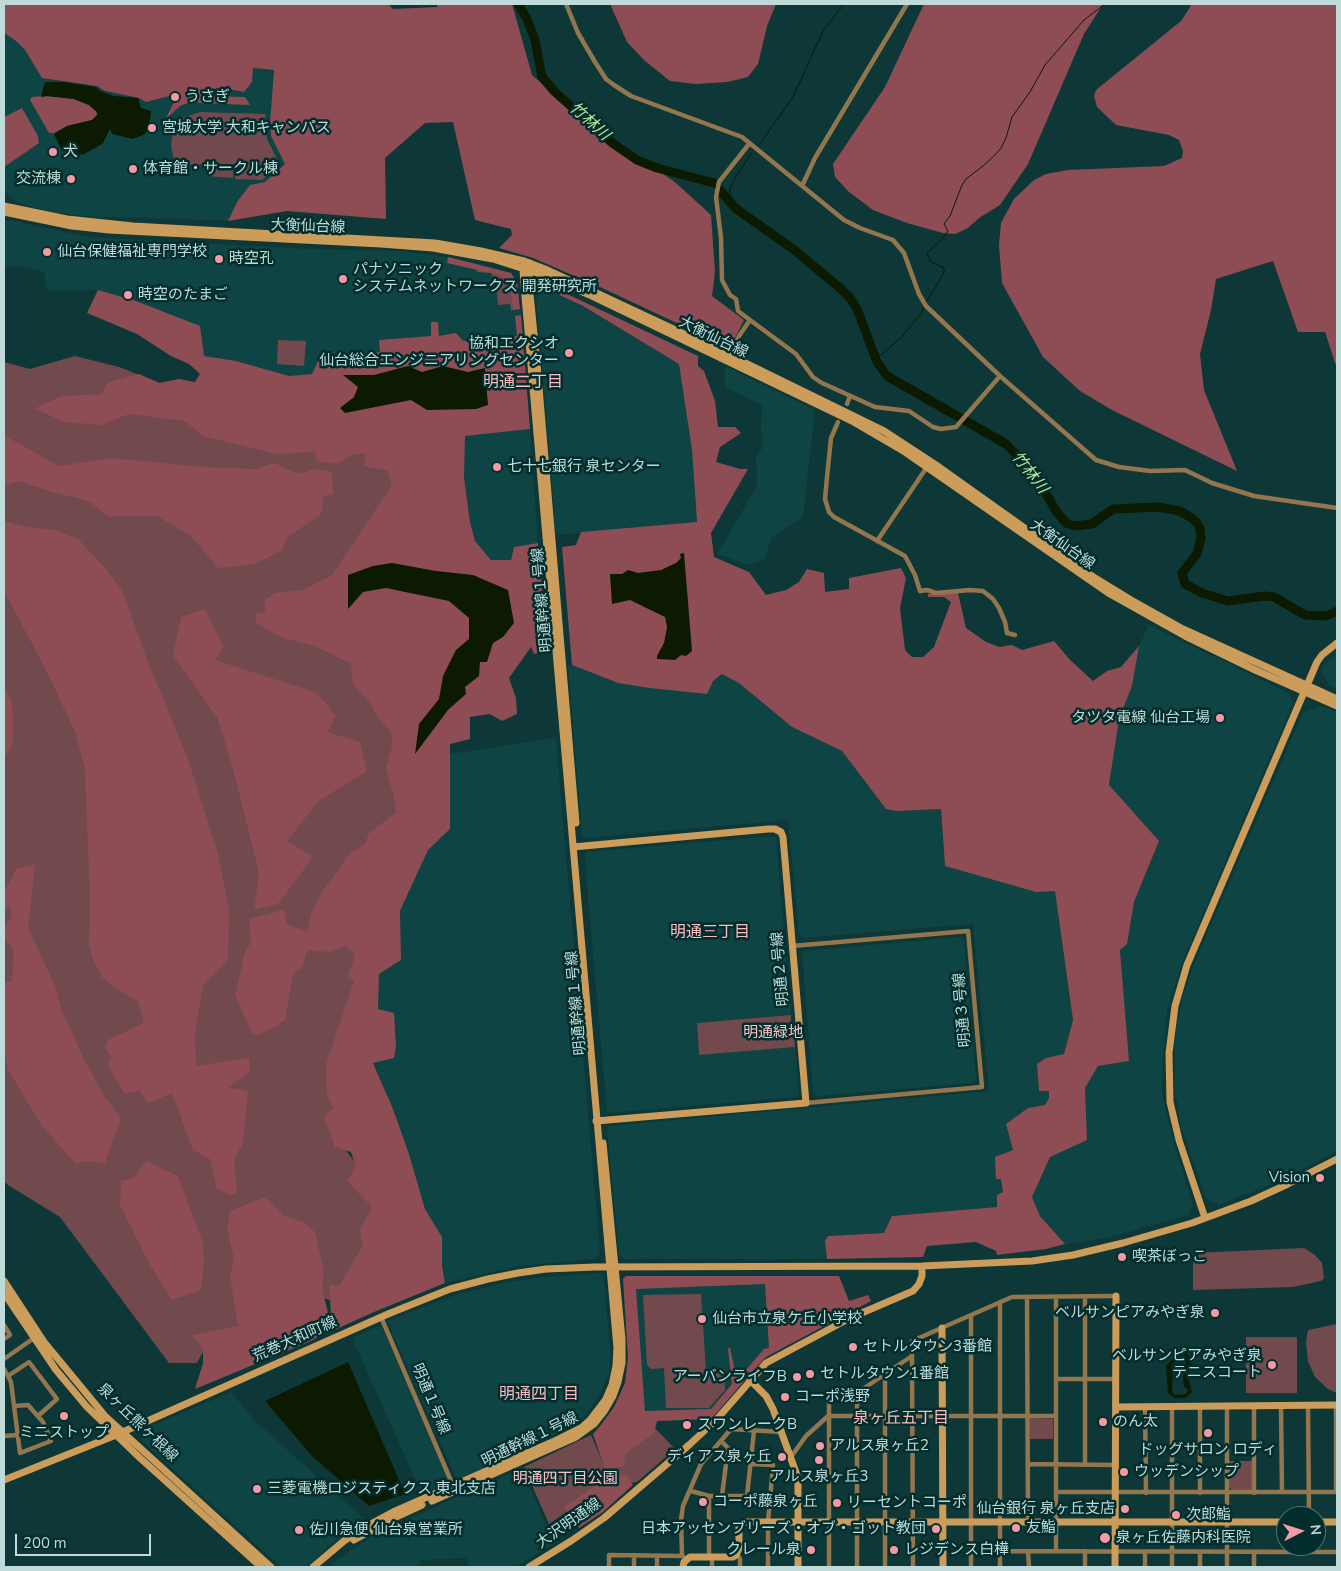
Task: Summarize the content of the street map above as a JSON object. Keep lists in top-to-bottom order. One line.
{"streets":{"street":["大衡仙台線","明通幹線１号線","明通２号線","明通３号線","荒巻大和町線","明通１号線","泉ヶ丘熊ヶ根線","大沢明通線"]},"crossings":[["大衡仙台線","明通幹線１号線"],["明通幹線１号線","明通２号線"],["明通幹線１号線","荒巻大和町線"],["明通幹線１号線","明通１号線"],["明通２号線","明通３号線"],["荒巻大和町線","明通１号線"],["荒巻大和町線","泉ヶ丘熊ヶ根線"],["荒巻大和町線","大沢明通線"]],"districts":["明通二丁目","明通三丁目","明通四丁目","泉ヶ丘五丁目"],"water":["竹林川"],"parks":["明通緑地","明通四丁目公園"],"places":["うさぎ","宮城大学 大和キャンパス","犬","体育館・サークル棟","交流棟","仙台保健福祉専門学校","時空孔","パナソニック システムネットワークス 開発研究所","時空のたまご","協和エクシオ 仙台総合エンジニアリングセンター","七十七銀行 泉センター","タツタ電線 仙台工場","Vision","喫茶ぼっこ","ベルサンピアみやぎ泉","仙台市立泉ケ丘小学校","セトルタウン3番館","ベルサンピアみやぎ泉 テニスコート","セトルタウン1番館","アーバンライフB","コーポ浅野","ミニストップ","のん太","スワンレークB","ドッグサロン ロディ","アルス泉ヶ丘2","ディアス泉ヶ丘","アルス泉ヶ丘3","ウッデンシップ","三菱電機ロジスティクス 東北支店","コーポ藤泉ヶ丘","リーセントコーポ","仙台銀行 泉ヶ丘支店","次郎鮨","友鮨","日本アッセンブリーズ・オブ・ゴット教団","佐川急便 仙台泉営業所","泉ヶ丘佐藤内科医院","クレール泉","レジデンス白樺"],"scale_bar":"200 m","north":"right"}
